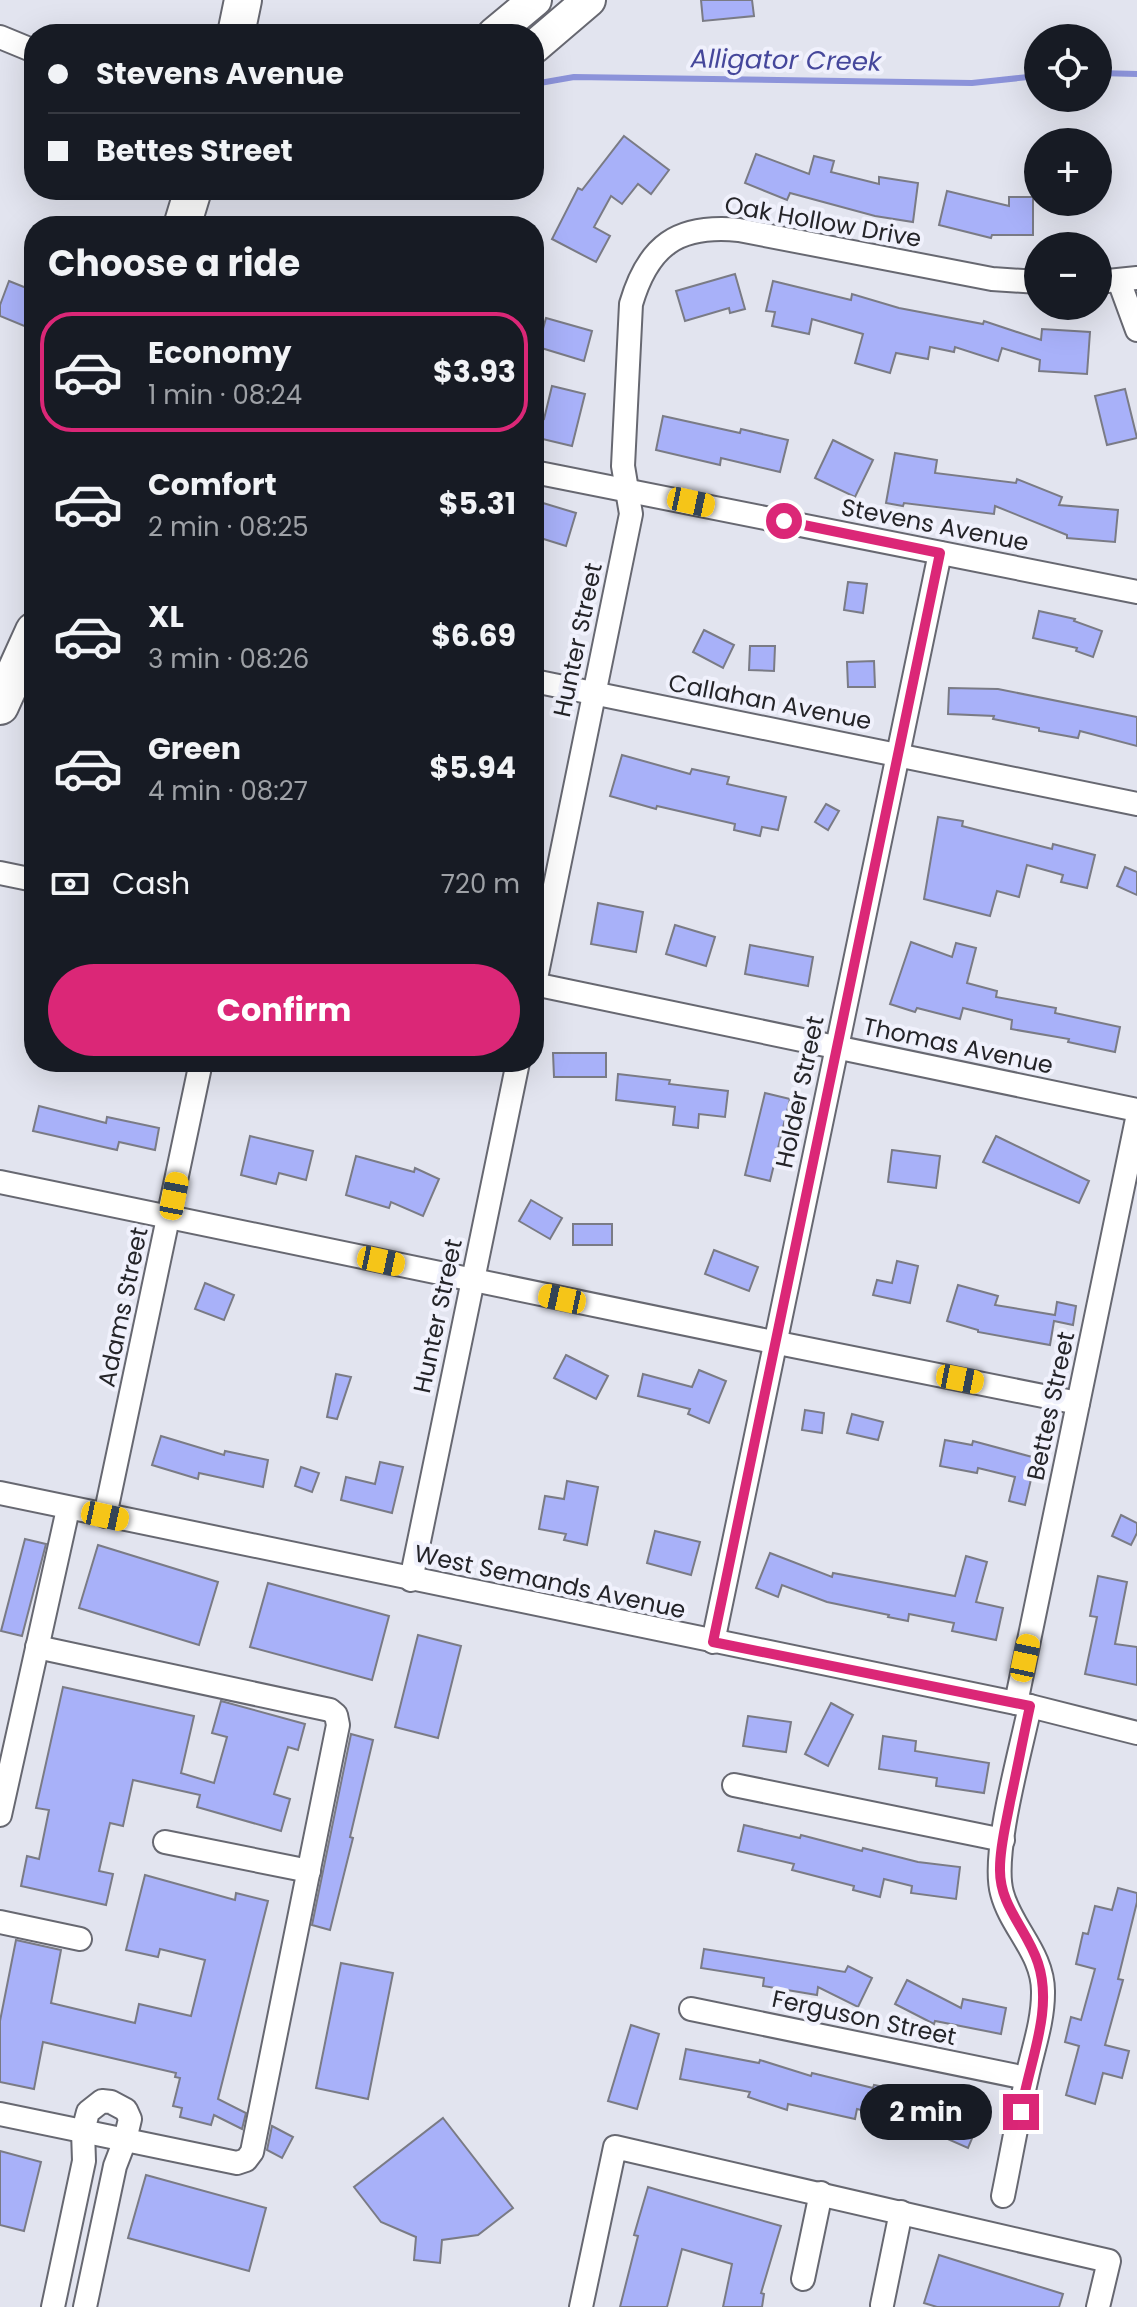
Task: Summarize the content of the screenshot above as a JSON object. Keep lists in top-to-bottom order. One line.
{"streets":{"street":["Oak Hollow Drive","Stevens Avenue","Hunter Street","Callahan Avenue","Thomas Avenue","Holder Street","Adams Street","Bettes Street","West Semands Avenue","Ferguson Street"]},"crossings":[["Oak Hollow Drive","Stevens Avenue"],["Oak Hollow Drive","Hunter Street"],["Stevens Avenue","Hunter Street"],["Stevens Avenue","Holder Street"],["Hunter Street","Callahan Avenue"],["Hunter Street","West Semands Avenue"],["Callahan Avenue","Holder Street"],["Thomas Avenue","Holder Street"],["Holder Street","West Semands Avenue"],["Adams Street","West Semands Avenue"],["Bettes Street","West Semands Avenue"],["Bettes Street","Ferguson Street"]],"water":["Alligator Creek"],"page":{"map_buttons":["+","−"],"banner":["Stevens Avenue","Bettes Street"],"heading":"Choose a ride","list":[{"name":"Economy","note":"1 min · 08:24","value":"$3.93"},{"name":"Comfort","note":"2 min · 08:25","value":"$5.31"},{"name":"XL","note":"3 min · 08:26","value":"$6.69"},{"name":"Green","note":"4 min · 08:27","value":"$5.94"}],"pay":["Cash","720 m"],"buttons":"Confirm","bubble":"2 min"}}
